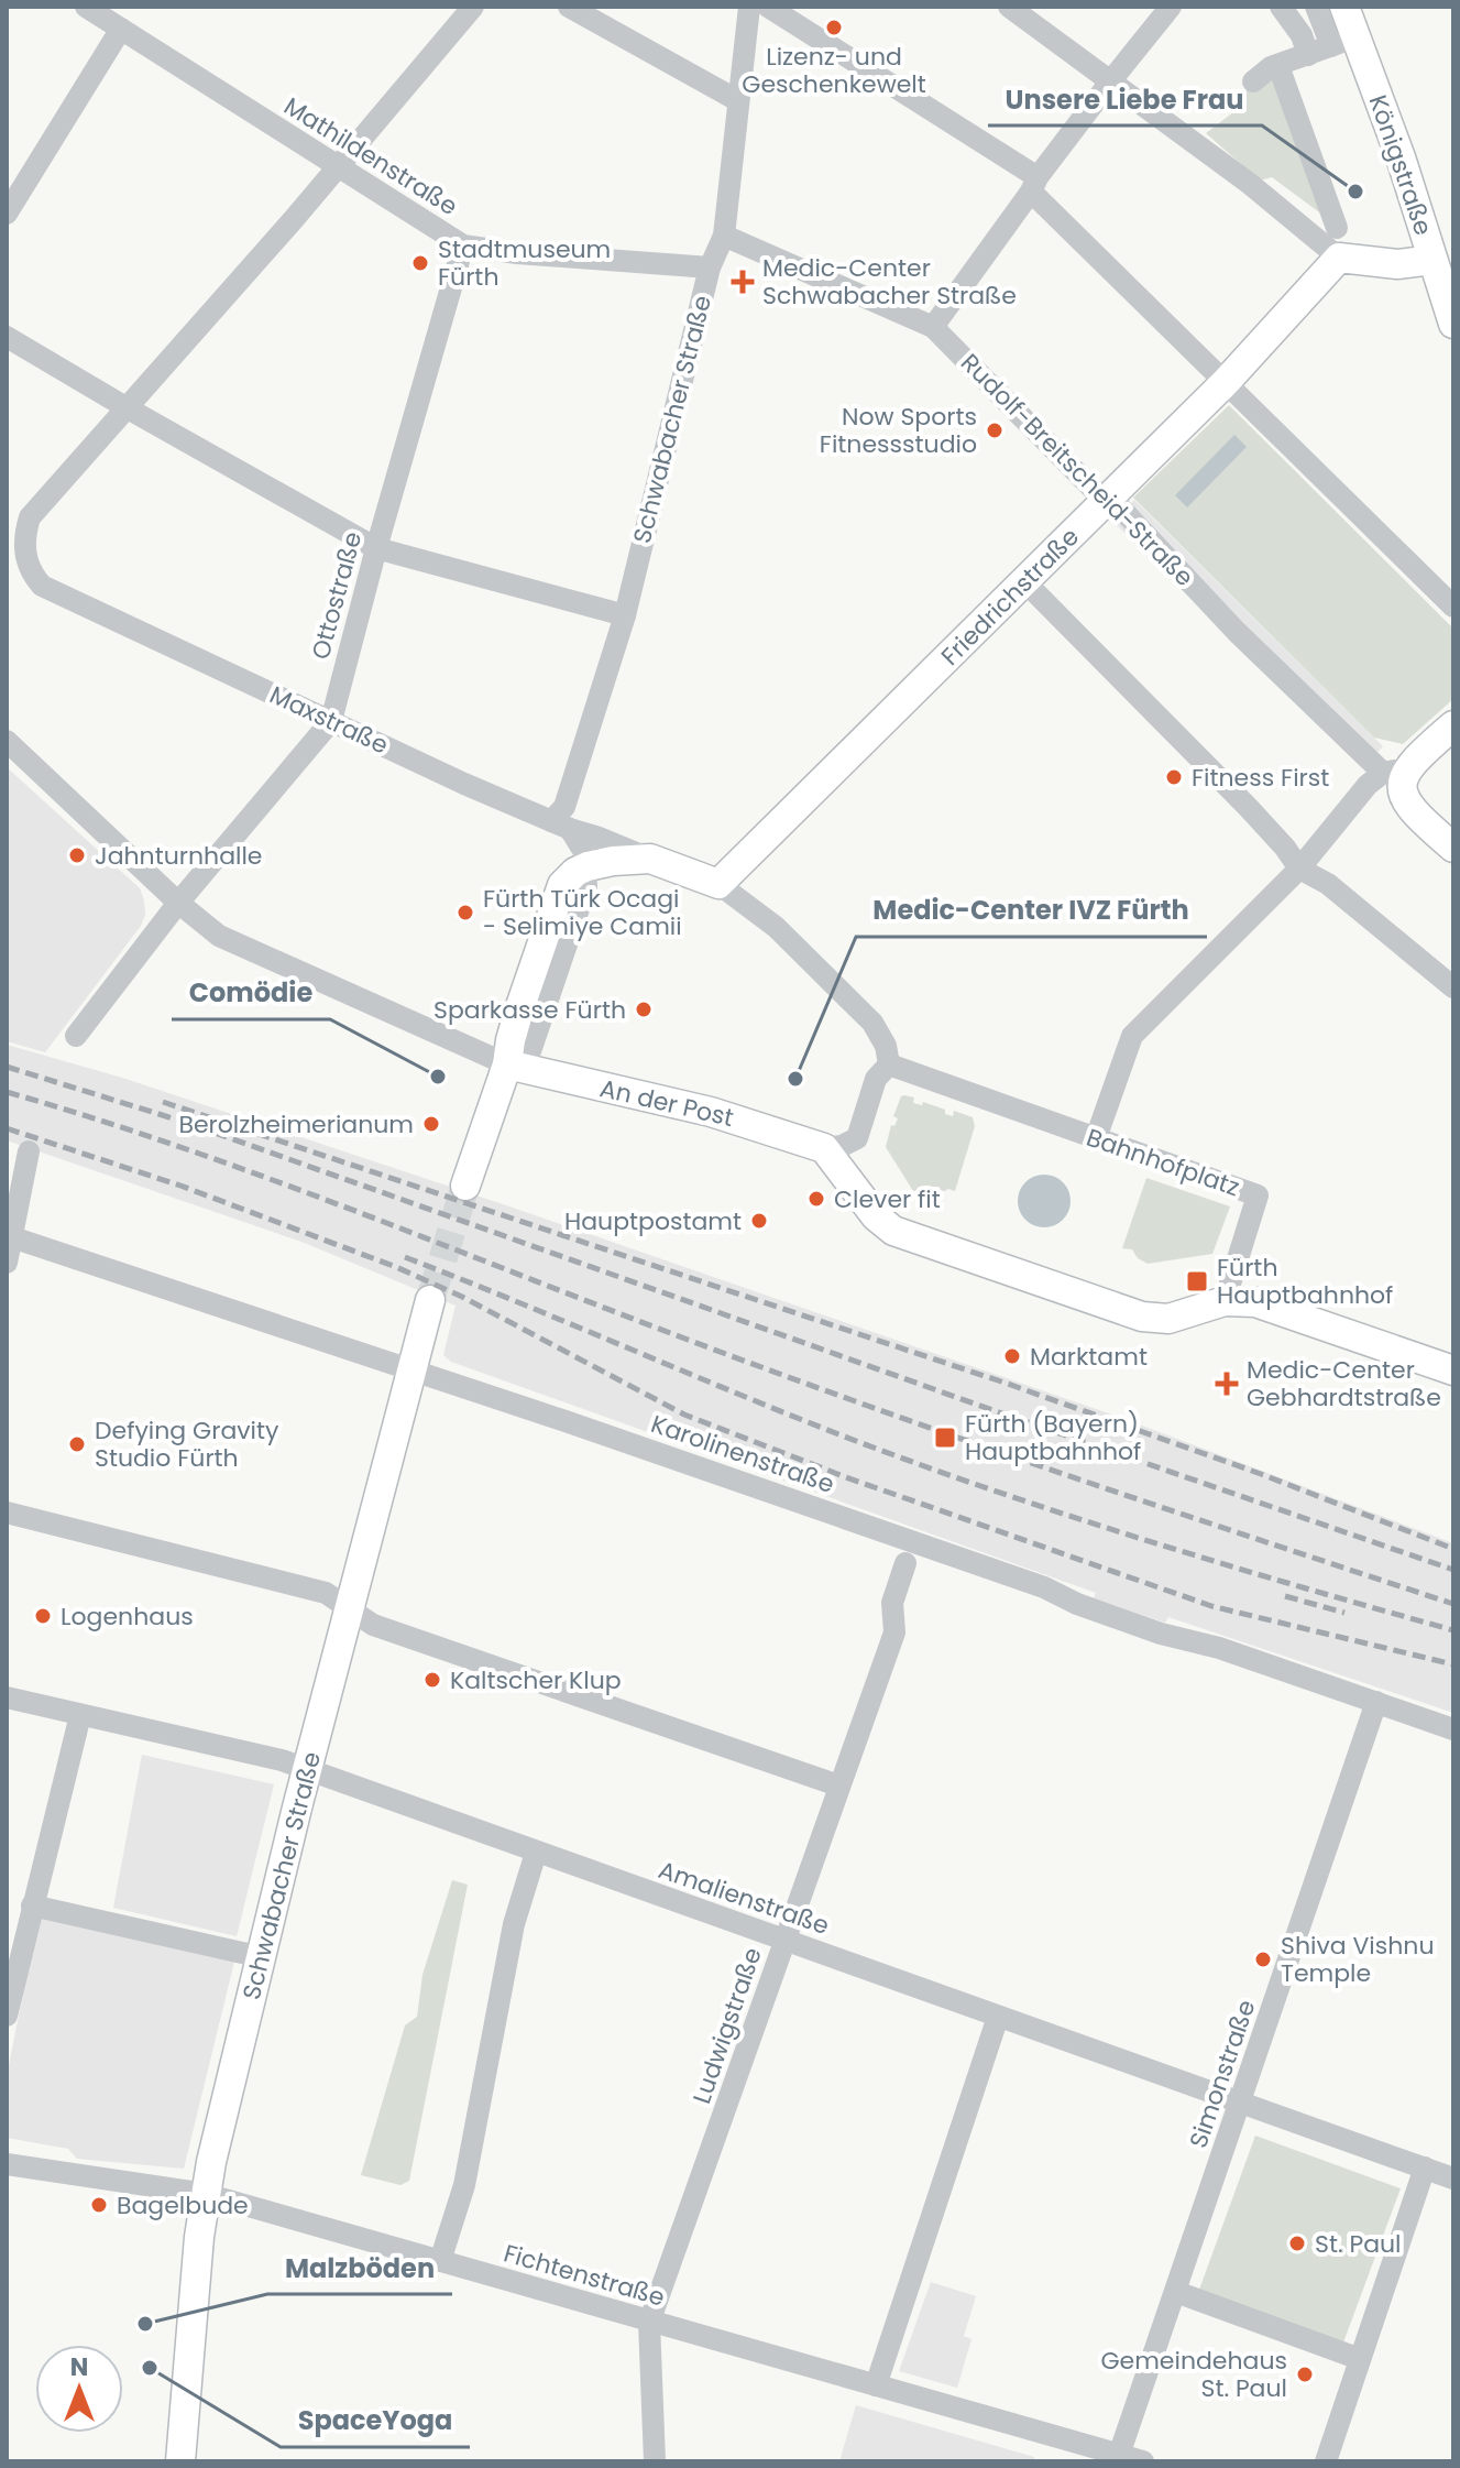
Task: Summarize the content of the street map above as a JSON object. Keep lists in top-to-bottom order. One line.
{"streets":{"main road":["Königstraße","Schwabacher Straße","Rudolf-Breitscheid-Straße","Friedrichstraße","Maxstraße","An der Post"],"street":["Mathildenstraße","Ottostraße","Bahnhofplatz","Karolinenstraße","Amalienstraße","Ludwigstraße","Simonstraße","Fichtenstraße"]},"crossings":[["Mathildenstraße","Schwabacher Straße"],["Mathildenstraße","Ottostraße"],["Schwabacher Straße","Rudolf-Breitscheid-Straße"],["Schwabacher Straße","Maxstraße"],["Schwabacher Straße","An der Post"],["Schwabacher Straße","Karolinenstraße"],["Schwabacher Straße","Amalienstraße"],["Schwabacher Straße","Fichtenstraße"],["Rudolf-Breitscheid-Straße","Friedrichstraße"],["Ottostraße","Maxstraße"],["Friedrichstraße","Maxstraße"],["Maxstraße","Bahnhofplatz"],["Karolinenstraße","Simonstraße"],["Amalienstraße","Ludwigstraße"],["Amalienstraße","Simonstraße"],["Ludwigstraße","Fichtenstraße"],["Simonstraße","Fichtenstraße"]],"places":{"other":["Lizenz- und Geschenkewelt","Unsere Liebe Frau","Stadtmuseum Fürth","Now Sports Fitnessstudio","Fitness First","Jahnturnhalle","Fürth Türk Ocagi - Selimiye Camii","Sparkasse Fürth","Comödie","Medic-Center IVZ Fürth","Berolzheimerianum","Clever fit","Hauptpostamt","Marktamt","Defying Gravity Studio Fürth","Logenhaus","Kaltscher Klup","Shiva Vishnu Temple","Bagelbude","St. Paul","Malzböden","SpaceYoga","Gemeindehaus St. Paul"],"health":["Medic-Center Schwabacher Straße","Medic-Center Gebhardtstraße"],"transit":["Fürth Hauptbahnhof","Fürth (Bayern) Hauptbahnhof"]},"north":"top"}
